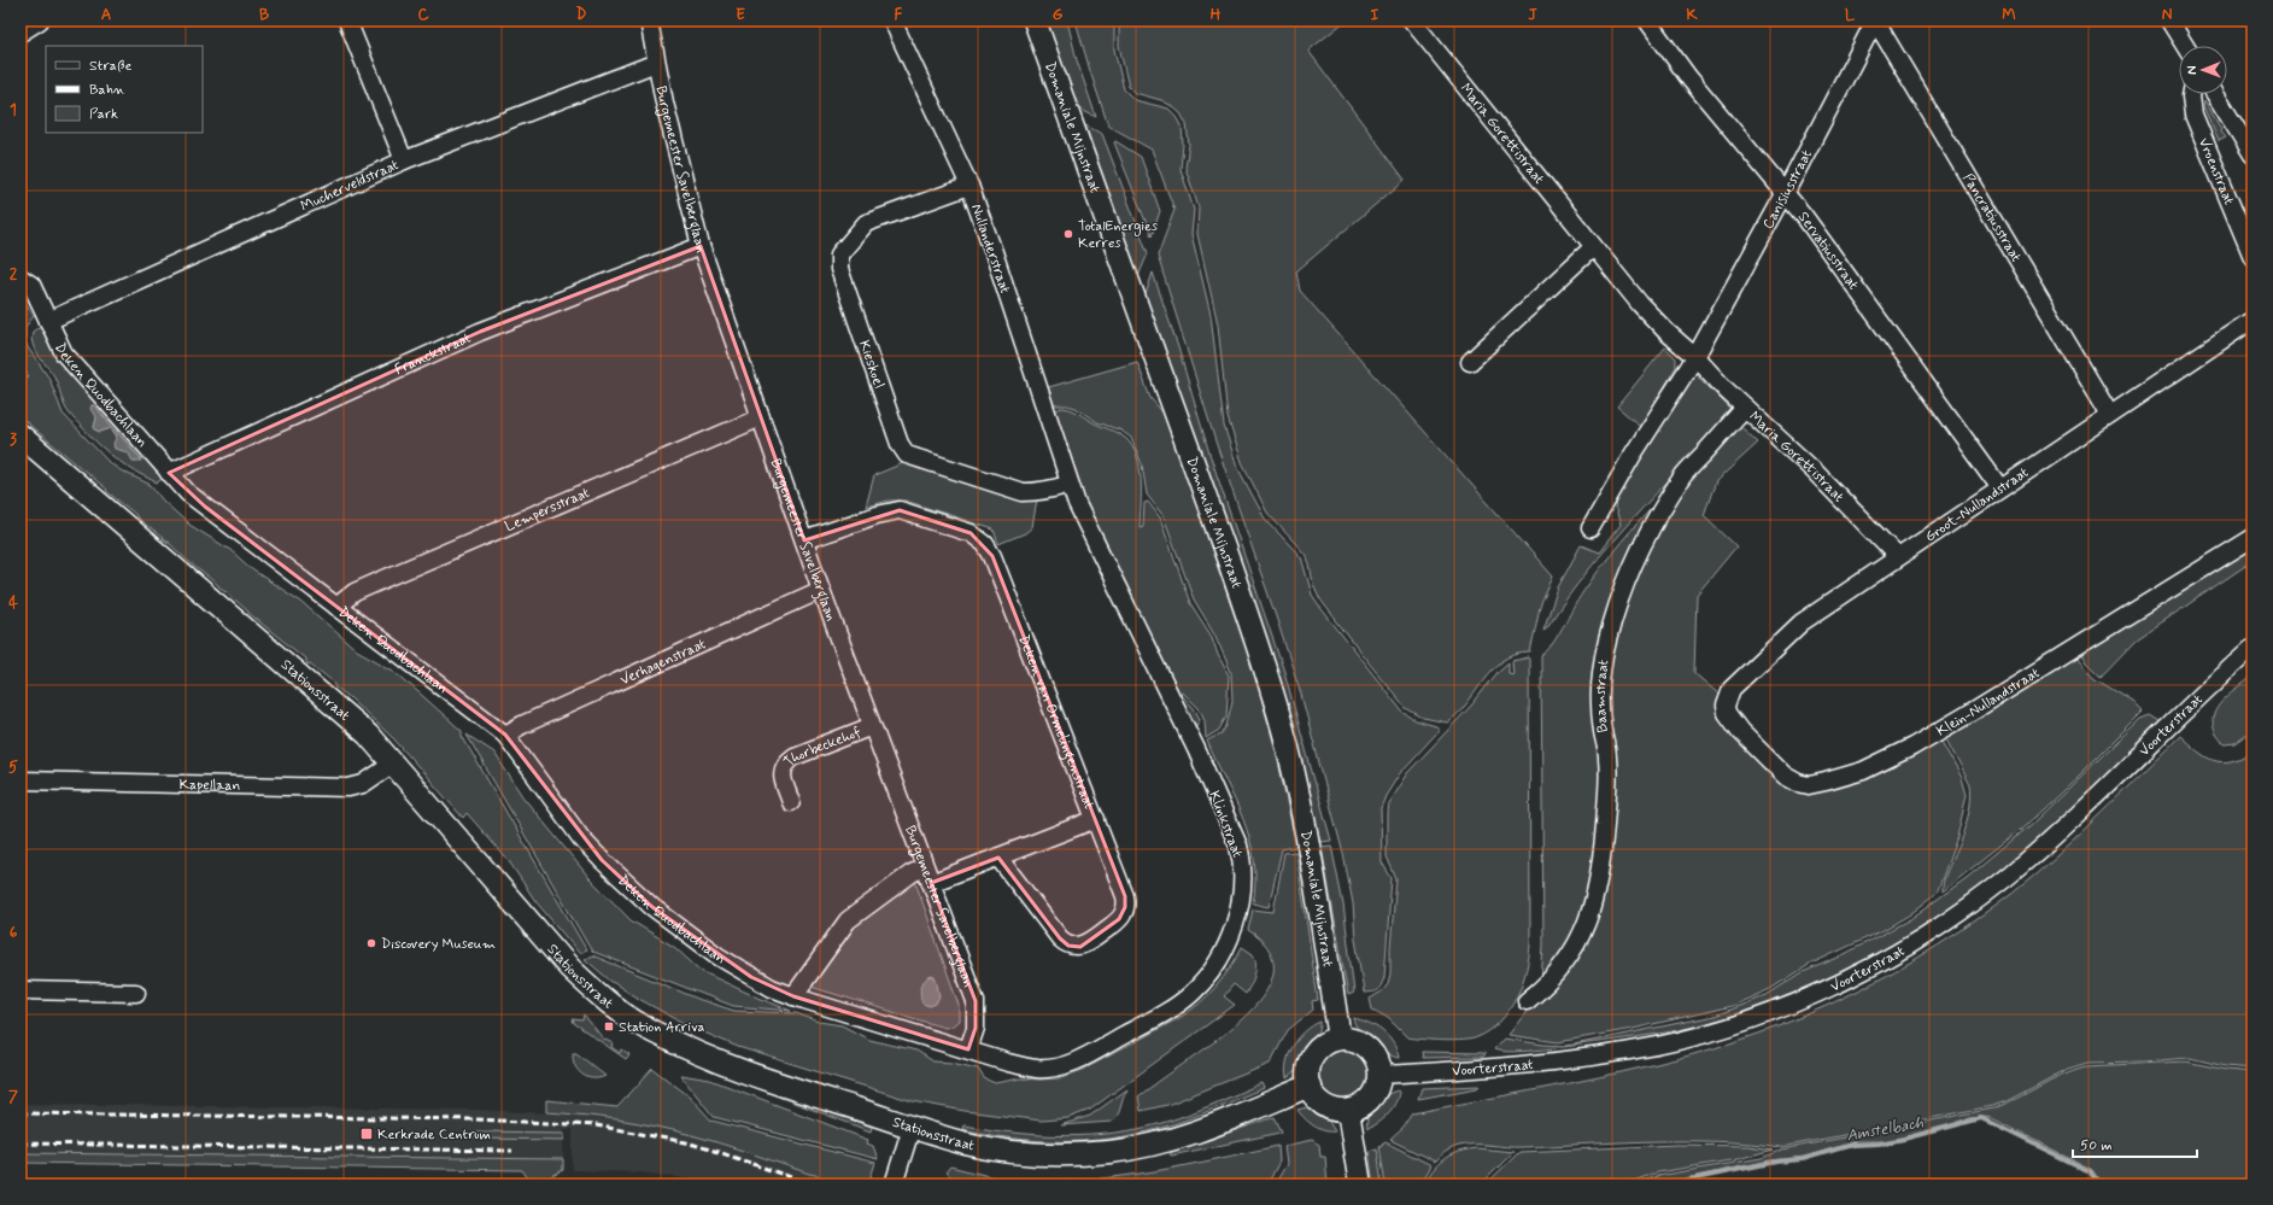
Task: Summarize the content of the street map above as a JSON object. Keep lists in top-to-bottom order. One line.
{"streets":{"main road":["Domaniale Mijnstraat","Stationsstraat"],"street":["Maria Gorettistraat","Burgemeester Savelberglaan","Vroenstraat","Mucherveldstraat","Canisiusstraat","Pancratiusstraat","Nullanderstraat","Servatiusstraat","Franckstraat","Kieskoel","Deken Quodbachlaan","Groot-Nullandstraat","Lempersstraat","Verhagenstraat","Baamstraat","Klein-Nullandstraat","Deken van Ormelingenstraat","Voorterstraat","Thorbeckehof","Kapellaan","Klinkstraat"]},"crossings":[["Domaniale Mijnstraat","Stationsstraat"],["Domaniale Mijnstraat","Voorterstraat"],["Maria Gorettistraat","Canisiusstraat"],["Maria Gorettistraat","Groot-Nullandstraat"],["Maria Gorettistraat","Baamstraat"],["Burgemeester Savelberglaan","Mucherveldstraat"],["Burgemeester Savelberglaan","Franckstraat"],["Burgemeester Savelberglaan","Deken Quodbachlaan"],["Burgemeester Savelberglaan","Lempersstraat"],["Burgemeester Savelberglaan","Verhagenstraat"],["Burgemeester Savelberglaan","Deken van Ormelingenstraat"],["Burgemeester Savelberglaan","Thorbeckehof"],["Burgemeester Savelberglaan","Klinkstraat"],["Mucherveldstraat","Deken Quodbachlaan"],["Canisiusstraat","Pancratiusstraat"],["Canisiusstraat","Servatiusstraat"],["Pancratiusstraat","Groot-Nullandstraat"],["Nullanderstraat","Kieskoel"],["Nullanderstraat","Klinkstraat"],["Servatiusstraat","Groot-Nullandstraat"],["Franckstraat","Deken Quodbachlaan"],["Kieskoel","Klinkstraat"],["Deken Quodbachlaan","Lempersstraat"],["Deken Quodbachlaan","Verhagenstraat"],["Deken Quodbachlaan","Klinkstraat"],["Groot-Nullandstraat","Klein-Nullandstraat"],["Stationsstraat","Voorterstraat"],["Stationsstraat","Kapellaan"]],"water":["Amstelbach"],"places":{"other":["TotalEnergies Kerres","Discovery Museum"],"transit":["Station Arriva","Kerkrade Centrum"]},"legend":["Straße","Bahn","Park"],"scale_bar":"50 m","north":"left","grid":{"columns":["A","B","C","D","E","F","G","H","I","J","K","L","M","N"],"rows":["1","2","3","4","5","6","7"]}}
